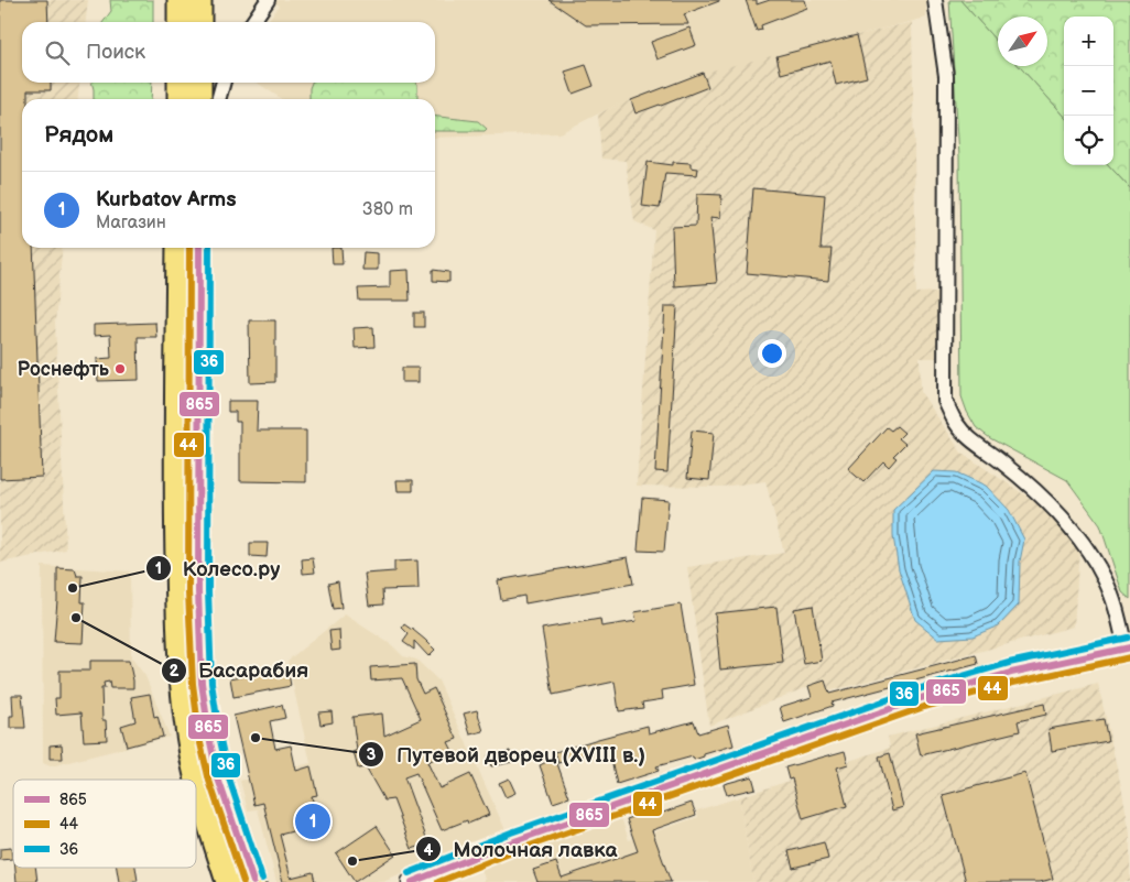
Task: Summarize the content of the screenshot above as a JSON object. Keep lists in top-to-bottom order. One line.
{"places":["Роснефть","Колесо.ру","Басарабия","Путевой дворец (XVIII в.)","Молочная лавка"],"lines":["transit line 865","transit line 44","transit line 36"],"legend":["865","44","36"],"north":"top right","page":{"map_buttons":["+","−"],"search":"Поиск","heading":"Рядом","list":[{"mark":"1","name":"Kurbatov Arms","note":"Магазин","value":"380 m"}],"pins":"1"}}
